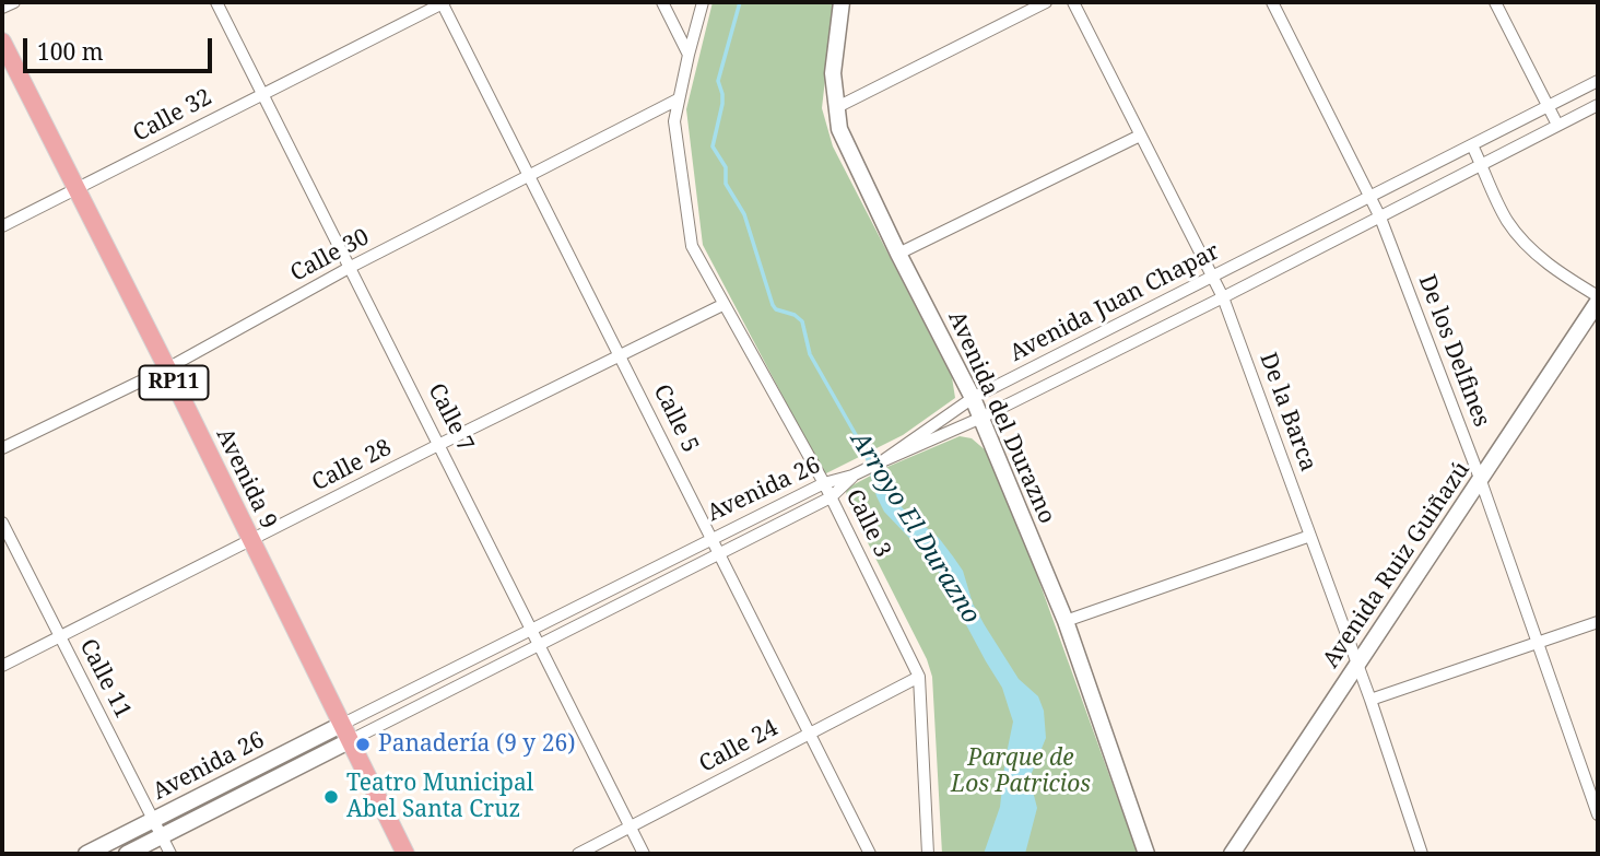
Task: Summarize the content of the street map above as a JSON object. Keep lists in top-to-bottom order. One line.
{"streets":{"main road":["RP11","Avenida del Durazno","Avenida 9","Avenida 26","Avenida Ruiz Guiñazú"],"street":["Calle 32","Calle 30","Avenida Juan Chapar","De los Delfines","De la Barca","Calle 7","Calle 5","Calle 28","Calle 3","Calle 11","Calle 24"]},"crossings":[["Calle 32","Calle 7"],["Calle 32","Calle 5"],["Calle 32","Avenida 9"],["Calle 30","Calle 7"],["Calle 30","Calle 5"],["Calle 30","Avenida 9"],["Calle 30","Calle 3"],["Avenida Juan Chapar","De los Delfines"],["Avenida Juan Chapar","De la Barca"],["Avenida Juan Chapar","Avenida del Durazno"],["De los Delfines","Avenida Ruiz Guiñazú"],["De la Barca","Avenida Ruiz Guiñazú"],["Calle 7","Calle 28"],["Calle 7","Avenida 26"],["Calle 7","Calle 24"],["Calle 5","Calle 28"],["Calle 5","Avenida 26"],["Calle 5","Calle 24"],["Calle 28","Avenida 9"],["Calle 28","Calle 3"],["Calle 28","Calle 11"],["Avenida 9","Avenida 26"],["Avenida 26","Calle 3"],["Avenida 26","Calle 11"],["Calle 3","Calle 24"]],"water":["Arroyo El Durazno"],"parks":["Parque de Los Patricios"],"places":["Panadería (9 y 26)","Teatro Municipal Abel Santa Cruz"],"scale_bar":"100 m"}
